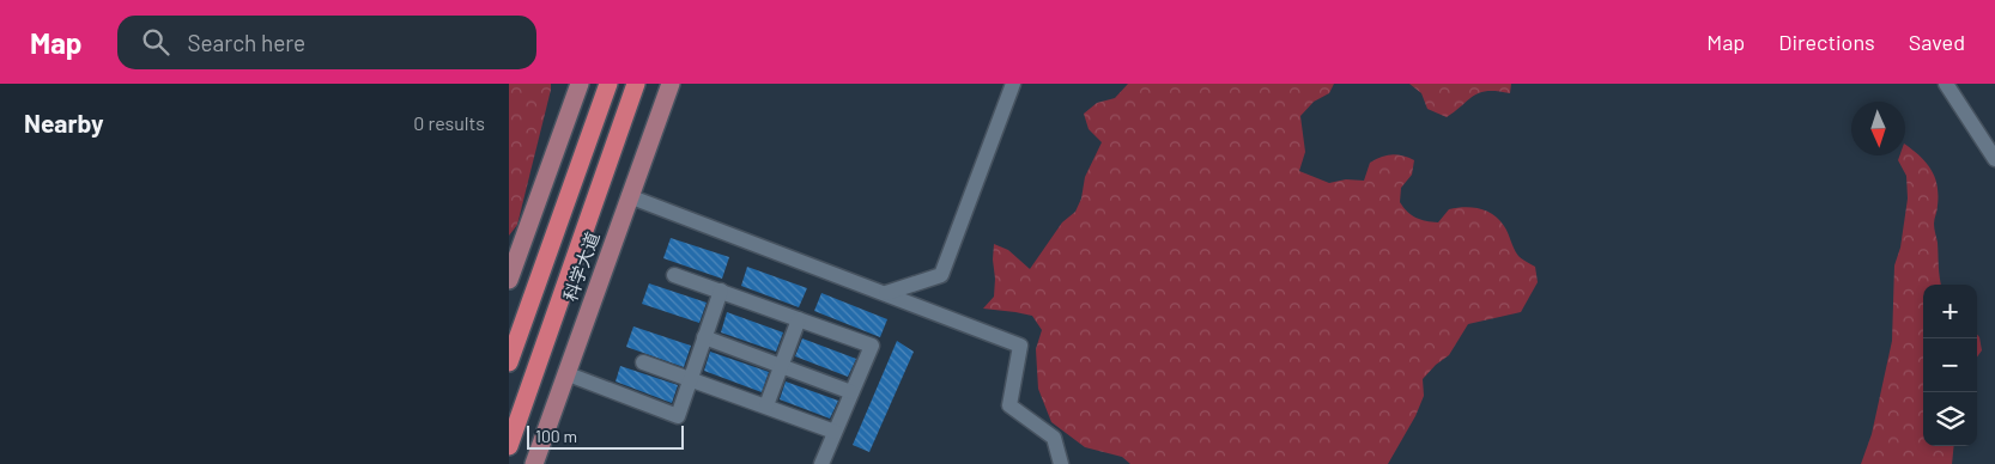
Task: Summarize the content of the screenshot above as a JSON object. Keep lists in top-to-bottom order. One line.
{"streets":{"highway":["科学大道"]},"scale_bar":"100 m","north":"bottom","page":{"header":"Map","search":"Search here","nav":["Map","Directions","Saved"],"heading":["Nearby","0 results"],"map_buttons":["+","−"],"scale":"100 m"}}
